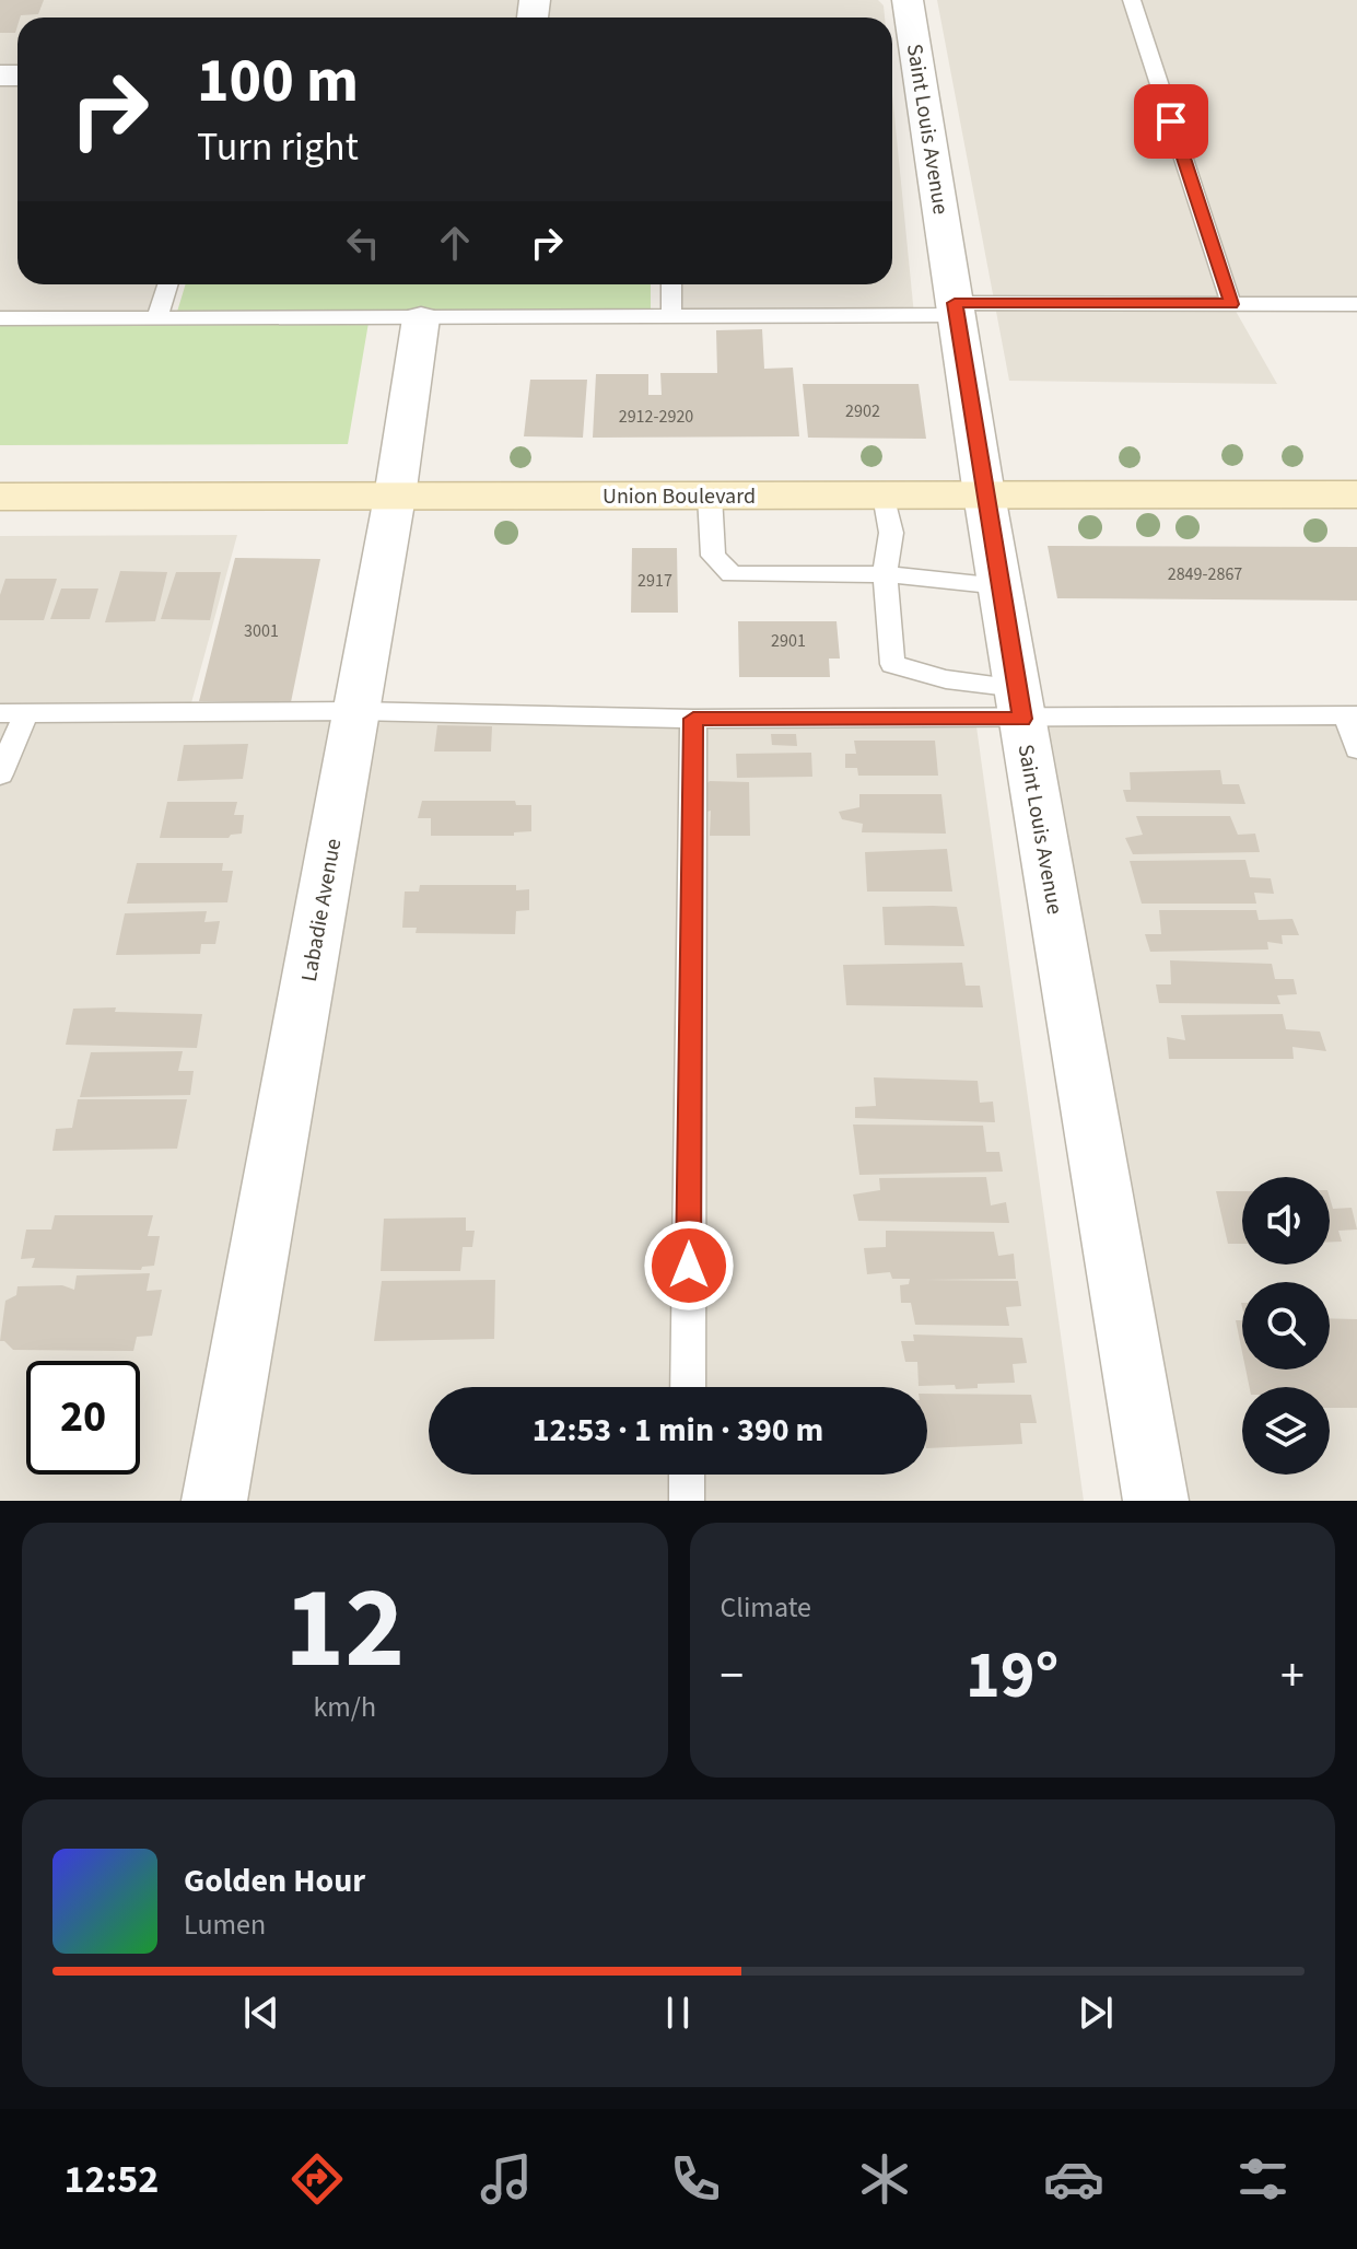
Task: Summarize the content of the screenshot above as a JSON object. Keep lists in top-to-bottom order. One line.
{"streets":{"main road":["Union Boulevard"],"street":["Saint Louis Avenue","Labadie Avenue"]},"crossings":[["Saint Louis Avenue","Union Boulevard"],["Union Boulevard","Labadie Avenue"]],"house_numbers":["2902","2912-2920","2849-2867","2917","3001","2901"],"page":{"turn":["100 m","Turn right"],"limit":"20","trip":"12:53 · 1 min · 390 m","tile":[["12","km/h"],"Climate"],"heat":["−","19°","+"],"song":["Golden Hour","Lumen"],"tabs":"12:52"}}
